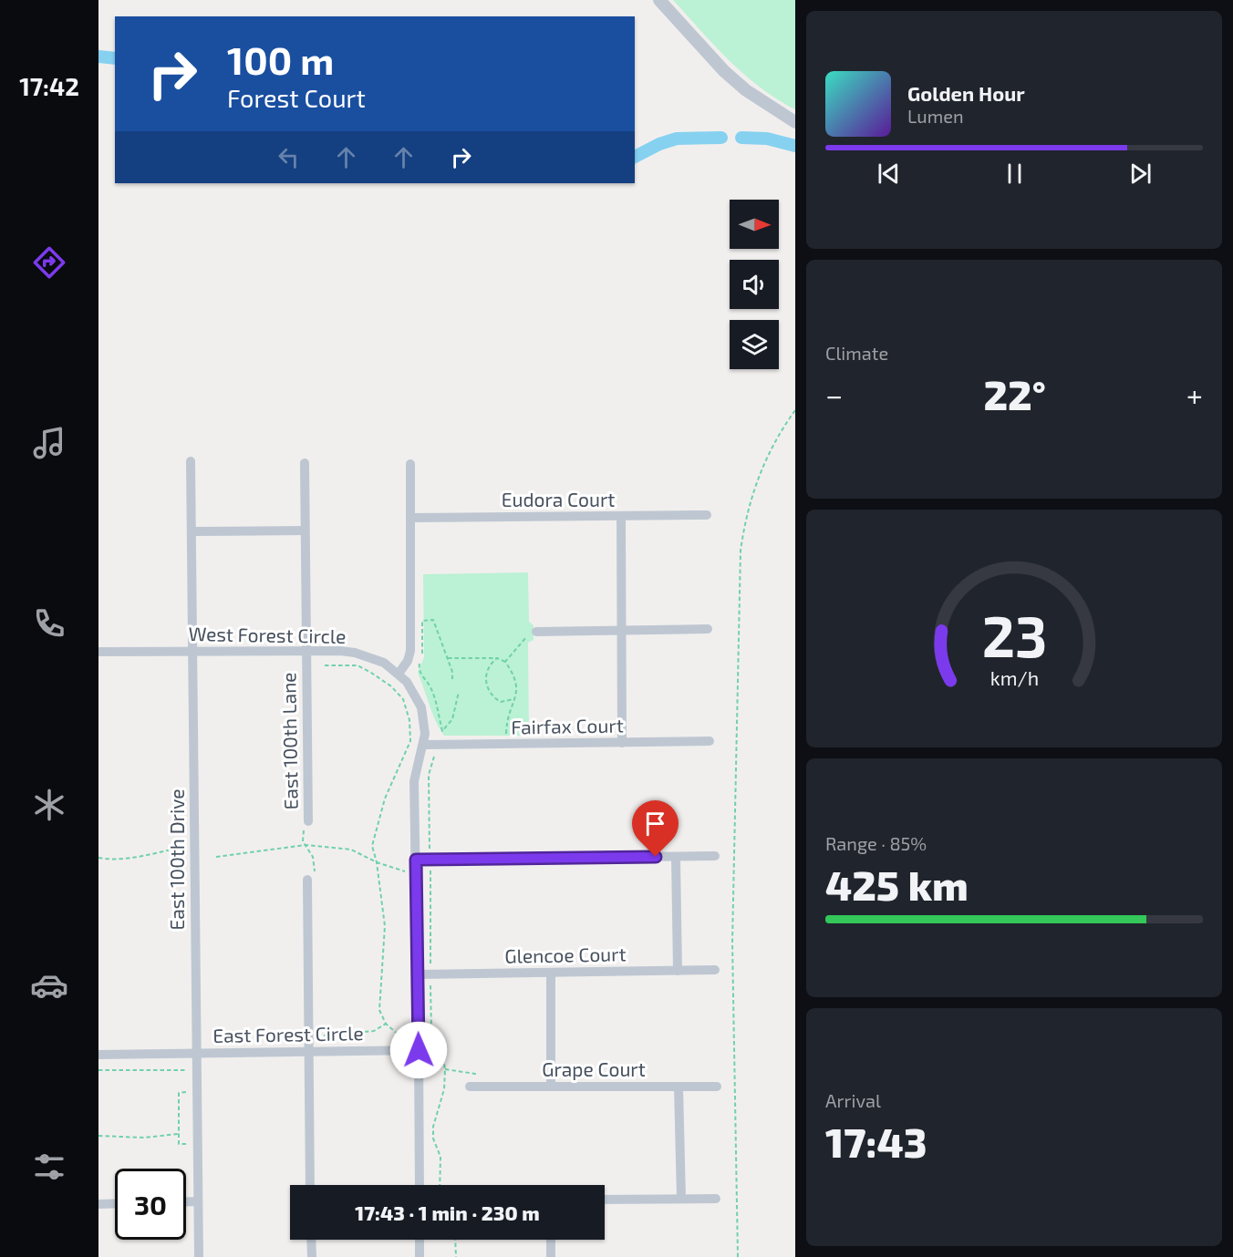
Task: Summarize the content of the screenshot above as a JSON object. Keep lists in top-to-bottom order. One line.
{"streets":{"street":["Eudora Court","West Forest Circle","Fairfax Court","East 100th Lane","East 100th Drive","Glencoe Court","East Forest Circle","Grape Court"]},"crossings":[["West Forest Circle","Fairfax Court"],["West Forest Circle","East 100th Lane"],["West Forest Circle","East 100th Drive"],["East 100th Drive","East Forest Circle"]],"north":"right","page":{"tabs":"17:42","turn":["100 m","Forest Court"],"song":["Golden Hour","Lumen"],"tile":["Climate",["Range · 85%","425 km"],["Arrival","17:43"]],"heat":["−","22°","+"],"limit":"30","trip":"17:43 · 1 min · 230 m","gauge":["23","km/h"]}}
